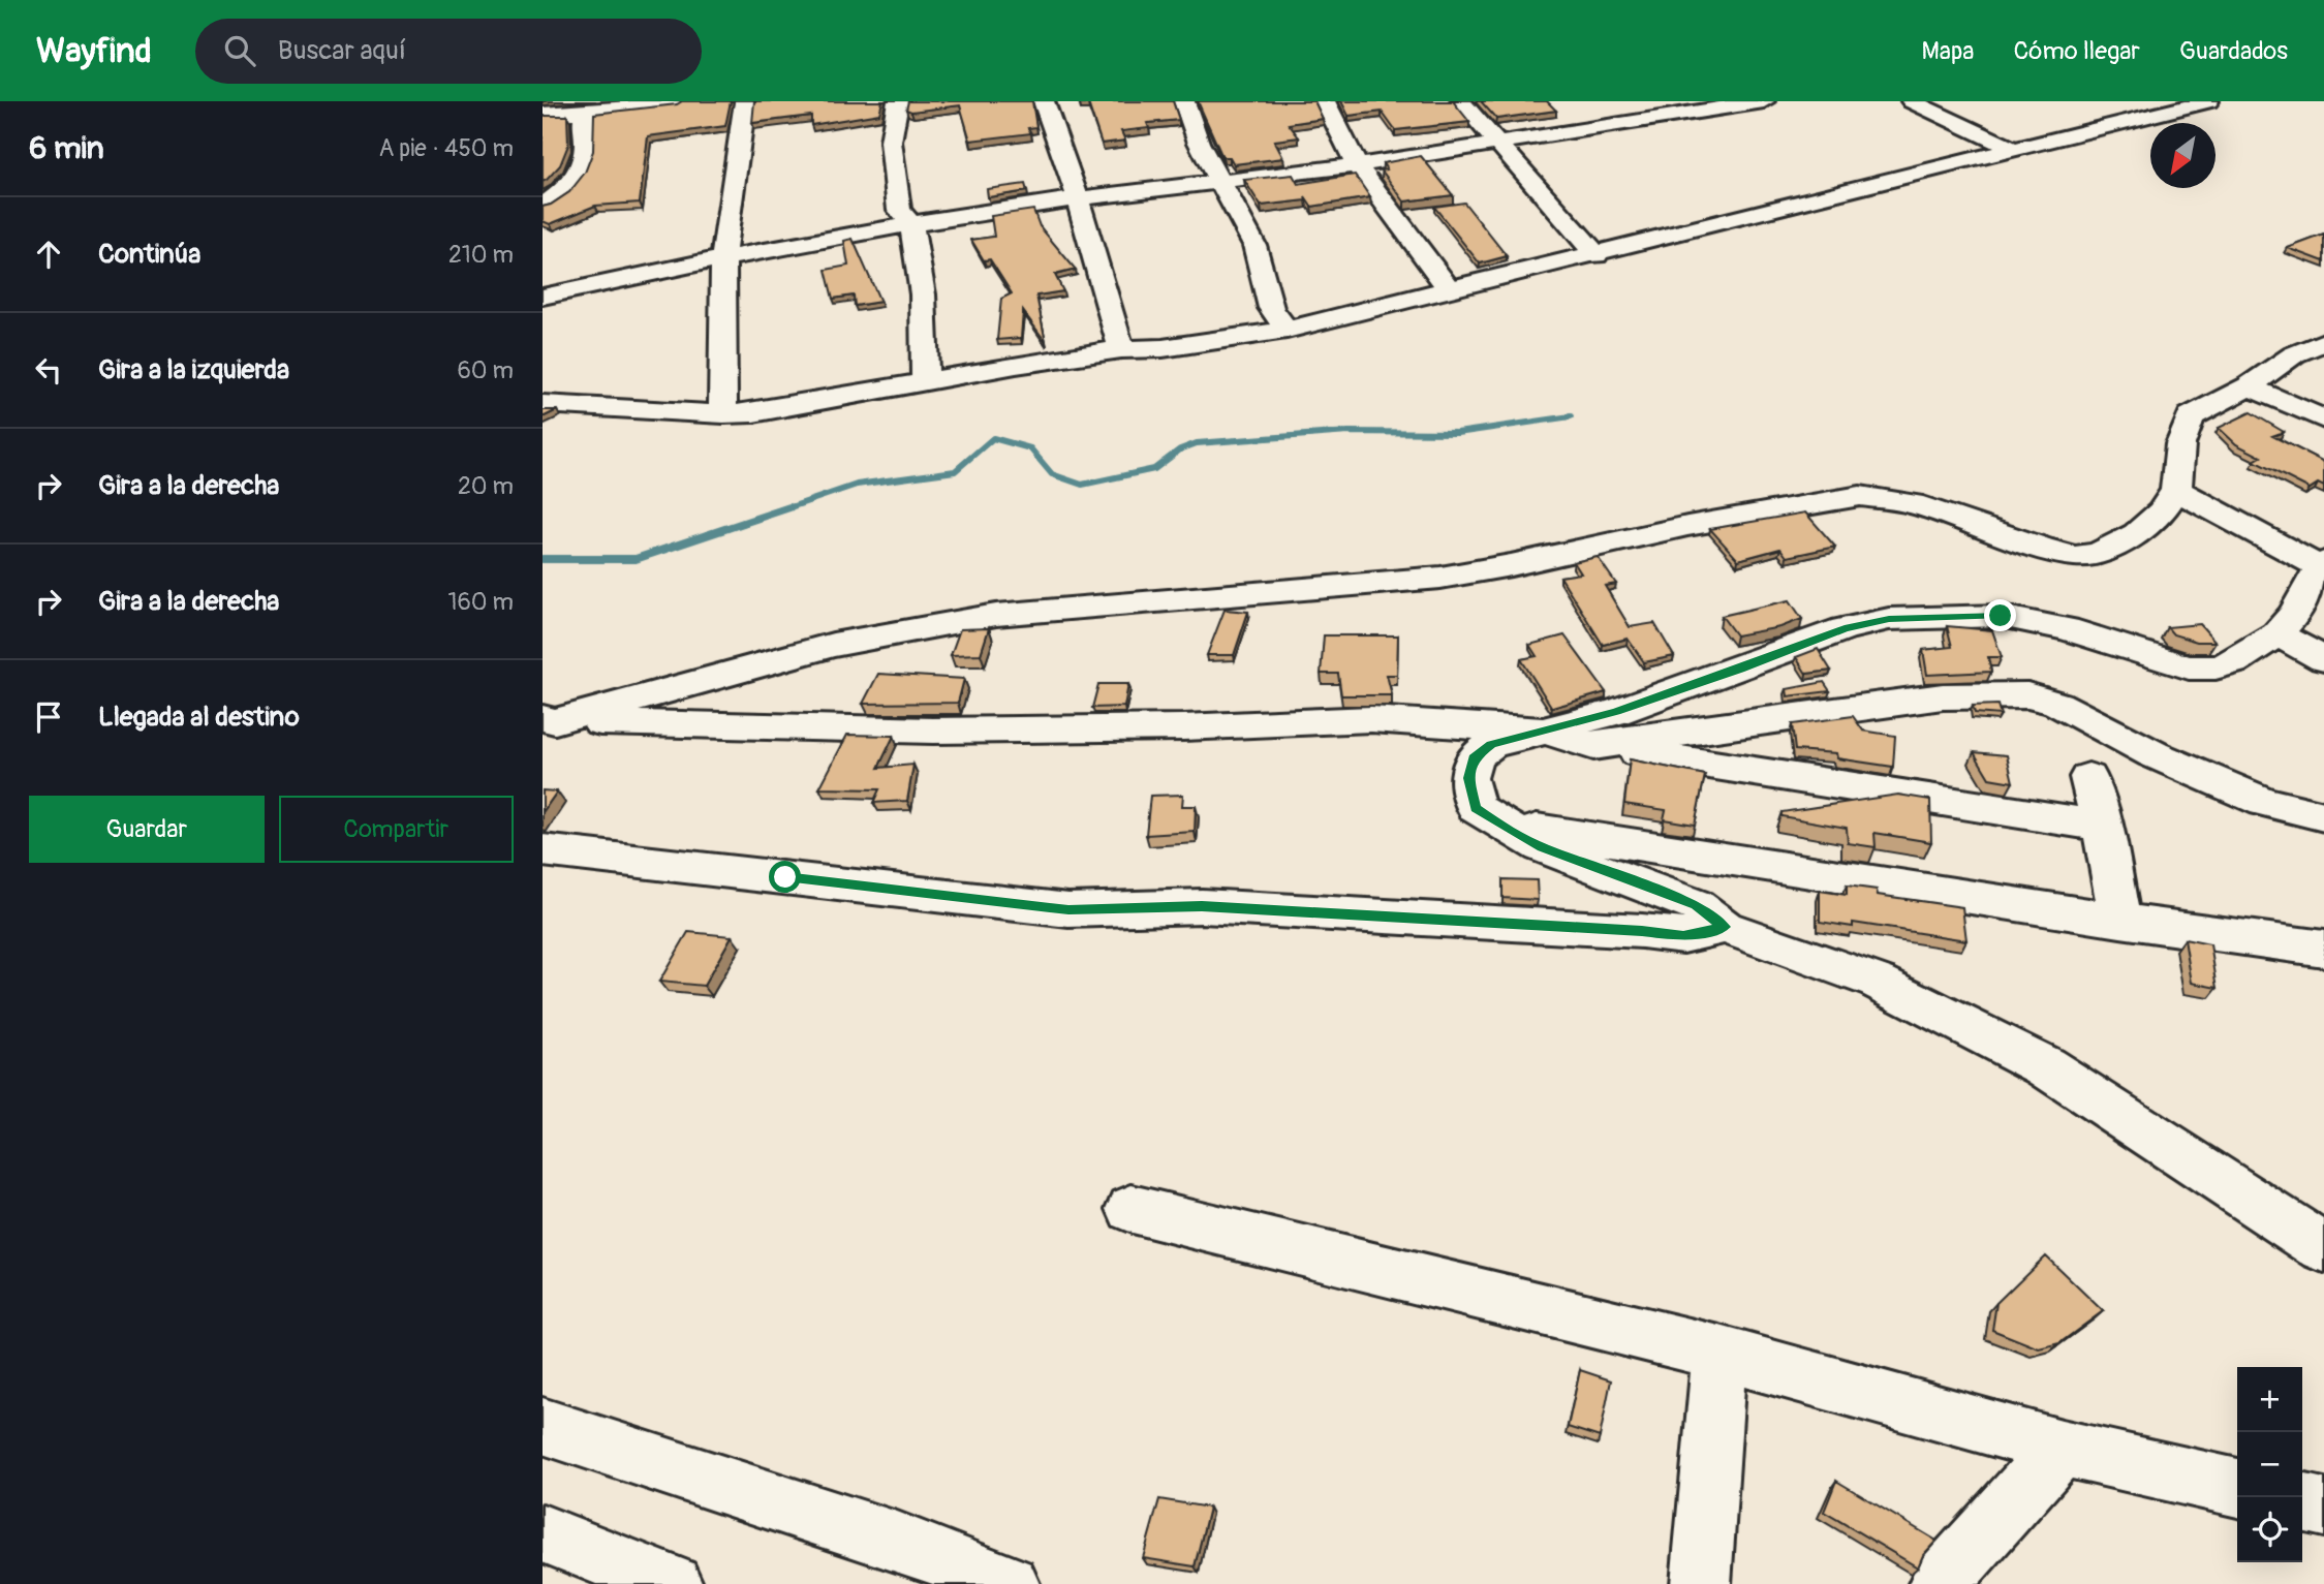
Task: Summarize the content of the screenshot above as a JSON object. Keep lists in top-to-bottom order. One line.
{"north":"bottom left","page":{"header":"Wayfind","search":"Buscar aquí","nav":["Mapa","Cómo llegar","Guardados"],"heading":["6 min","A pie · 450 m"],"list":[["Continúa","210 m"],["Gira a la izquierda","60 m"],["Gira a la derecha","20 m"],["Gira a la derecha","160 m"],"Llegada al destino"],"buttons":["Guardar","Compartir"],"map_buttons":["+","−"]}}
